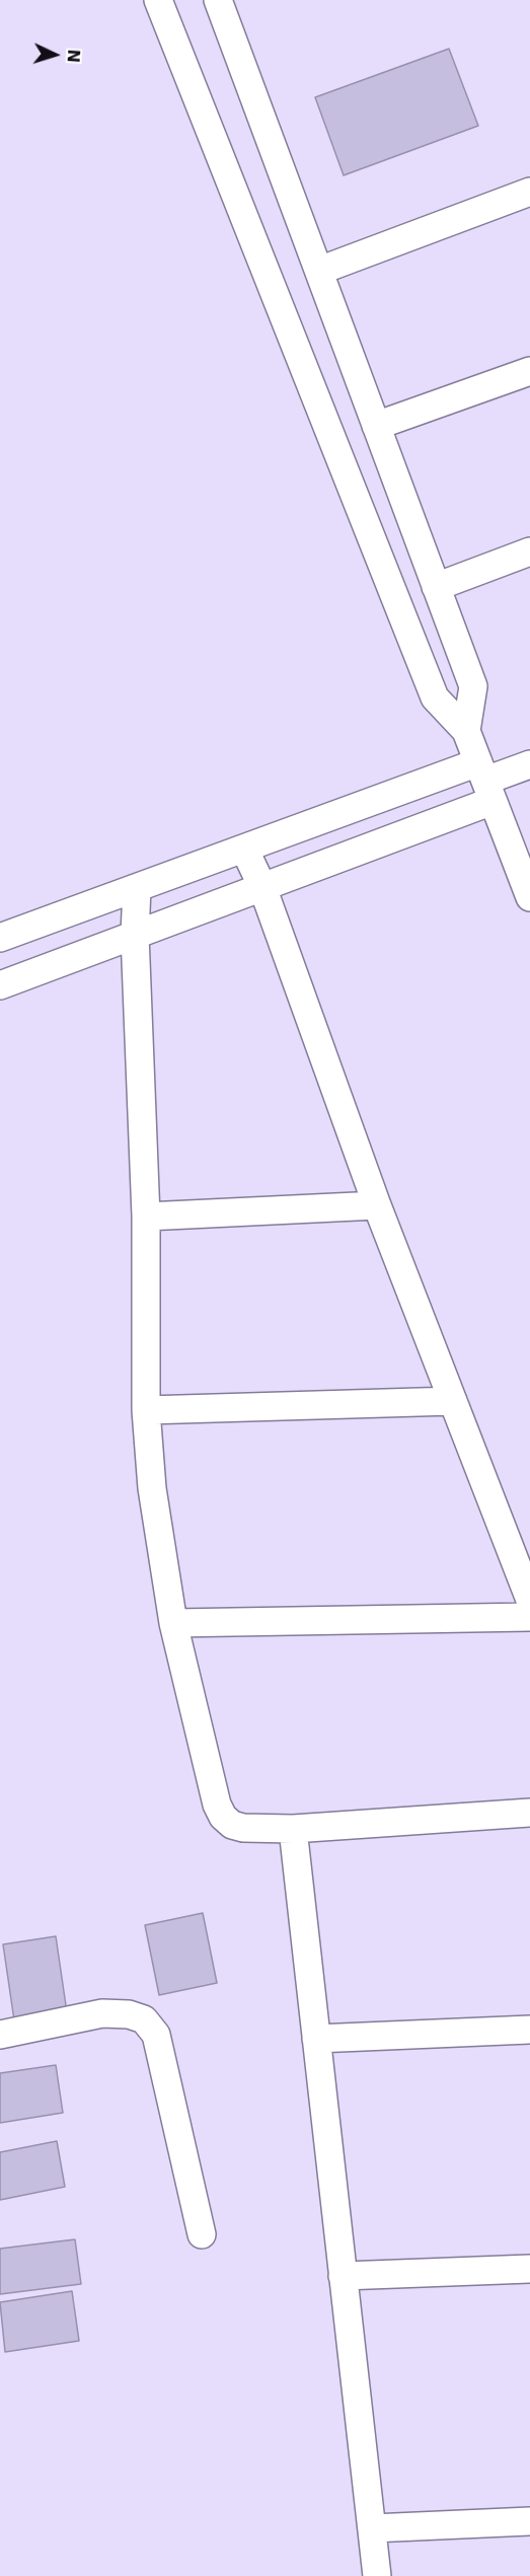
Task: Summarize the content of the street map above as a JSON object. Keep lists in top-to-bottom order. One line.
{"north":"right"}
